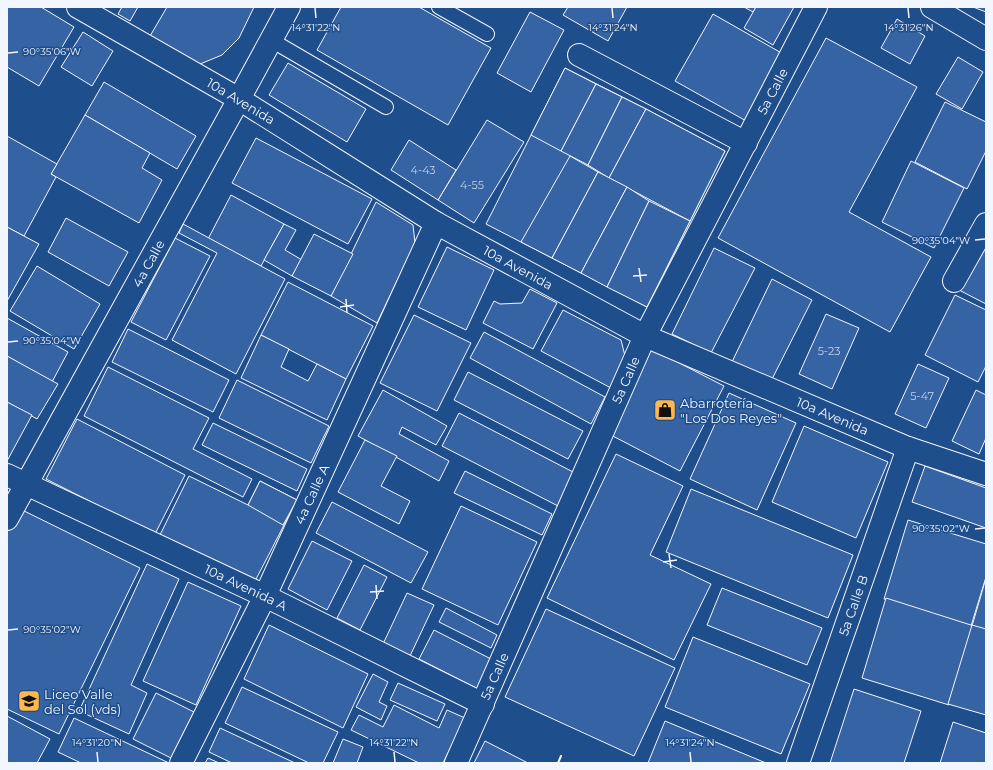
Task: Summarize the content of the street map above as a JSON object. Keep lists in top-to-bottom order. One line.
{"streets":{"street":["5a Calle","10a Avenida","4a Calle","4a Calle A","10a Avenida A","5a Calle B"]},"crossings":[["5a Calle","10a Avenida"],["5a Calle","10a Avenida A"],["10a Avenida","4a Calle"],["10a Avenida","4a Calle A"],["10a Avenida","5a Calle B"],["4a Calle","10a Avenida A"],["4a Calle A","10a Avenida A"]],"places":{"shop":["Abarrotería \"Los Dos Reyes\""],"school or university":["Liceo Valle del Sol (vds)"]},"house_numbers":["4-43","4-55","5-23","5-47"],"coordinates":["14°31'22\"N","14°31'24\"N","14°31'26\"N","90°35'06\"W","90°35'04\"W","90°35'02\"W","14°31'20\"N"]}
